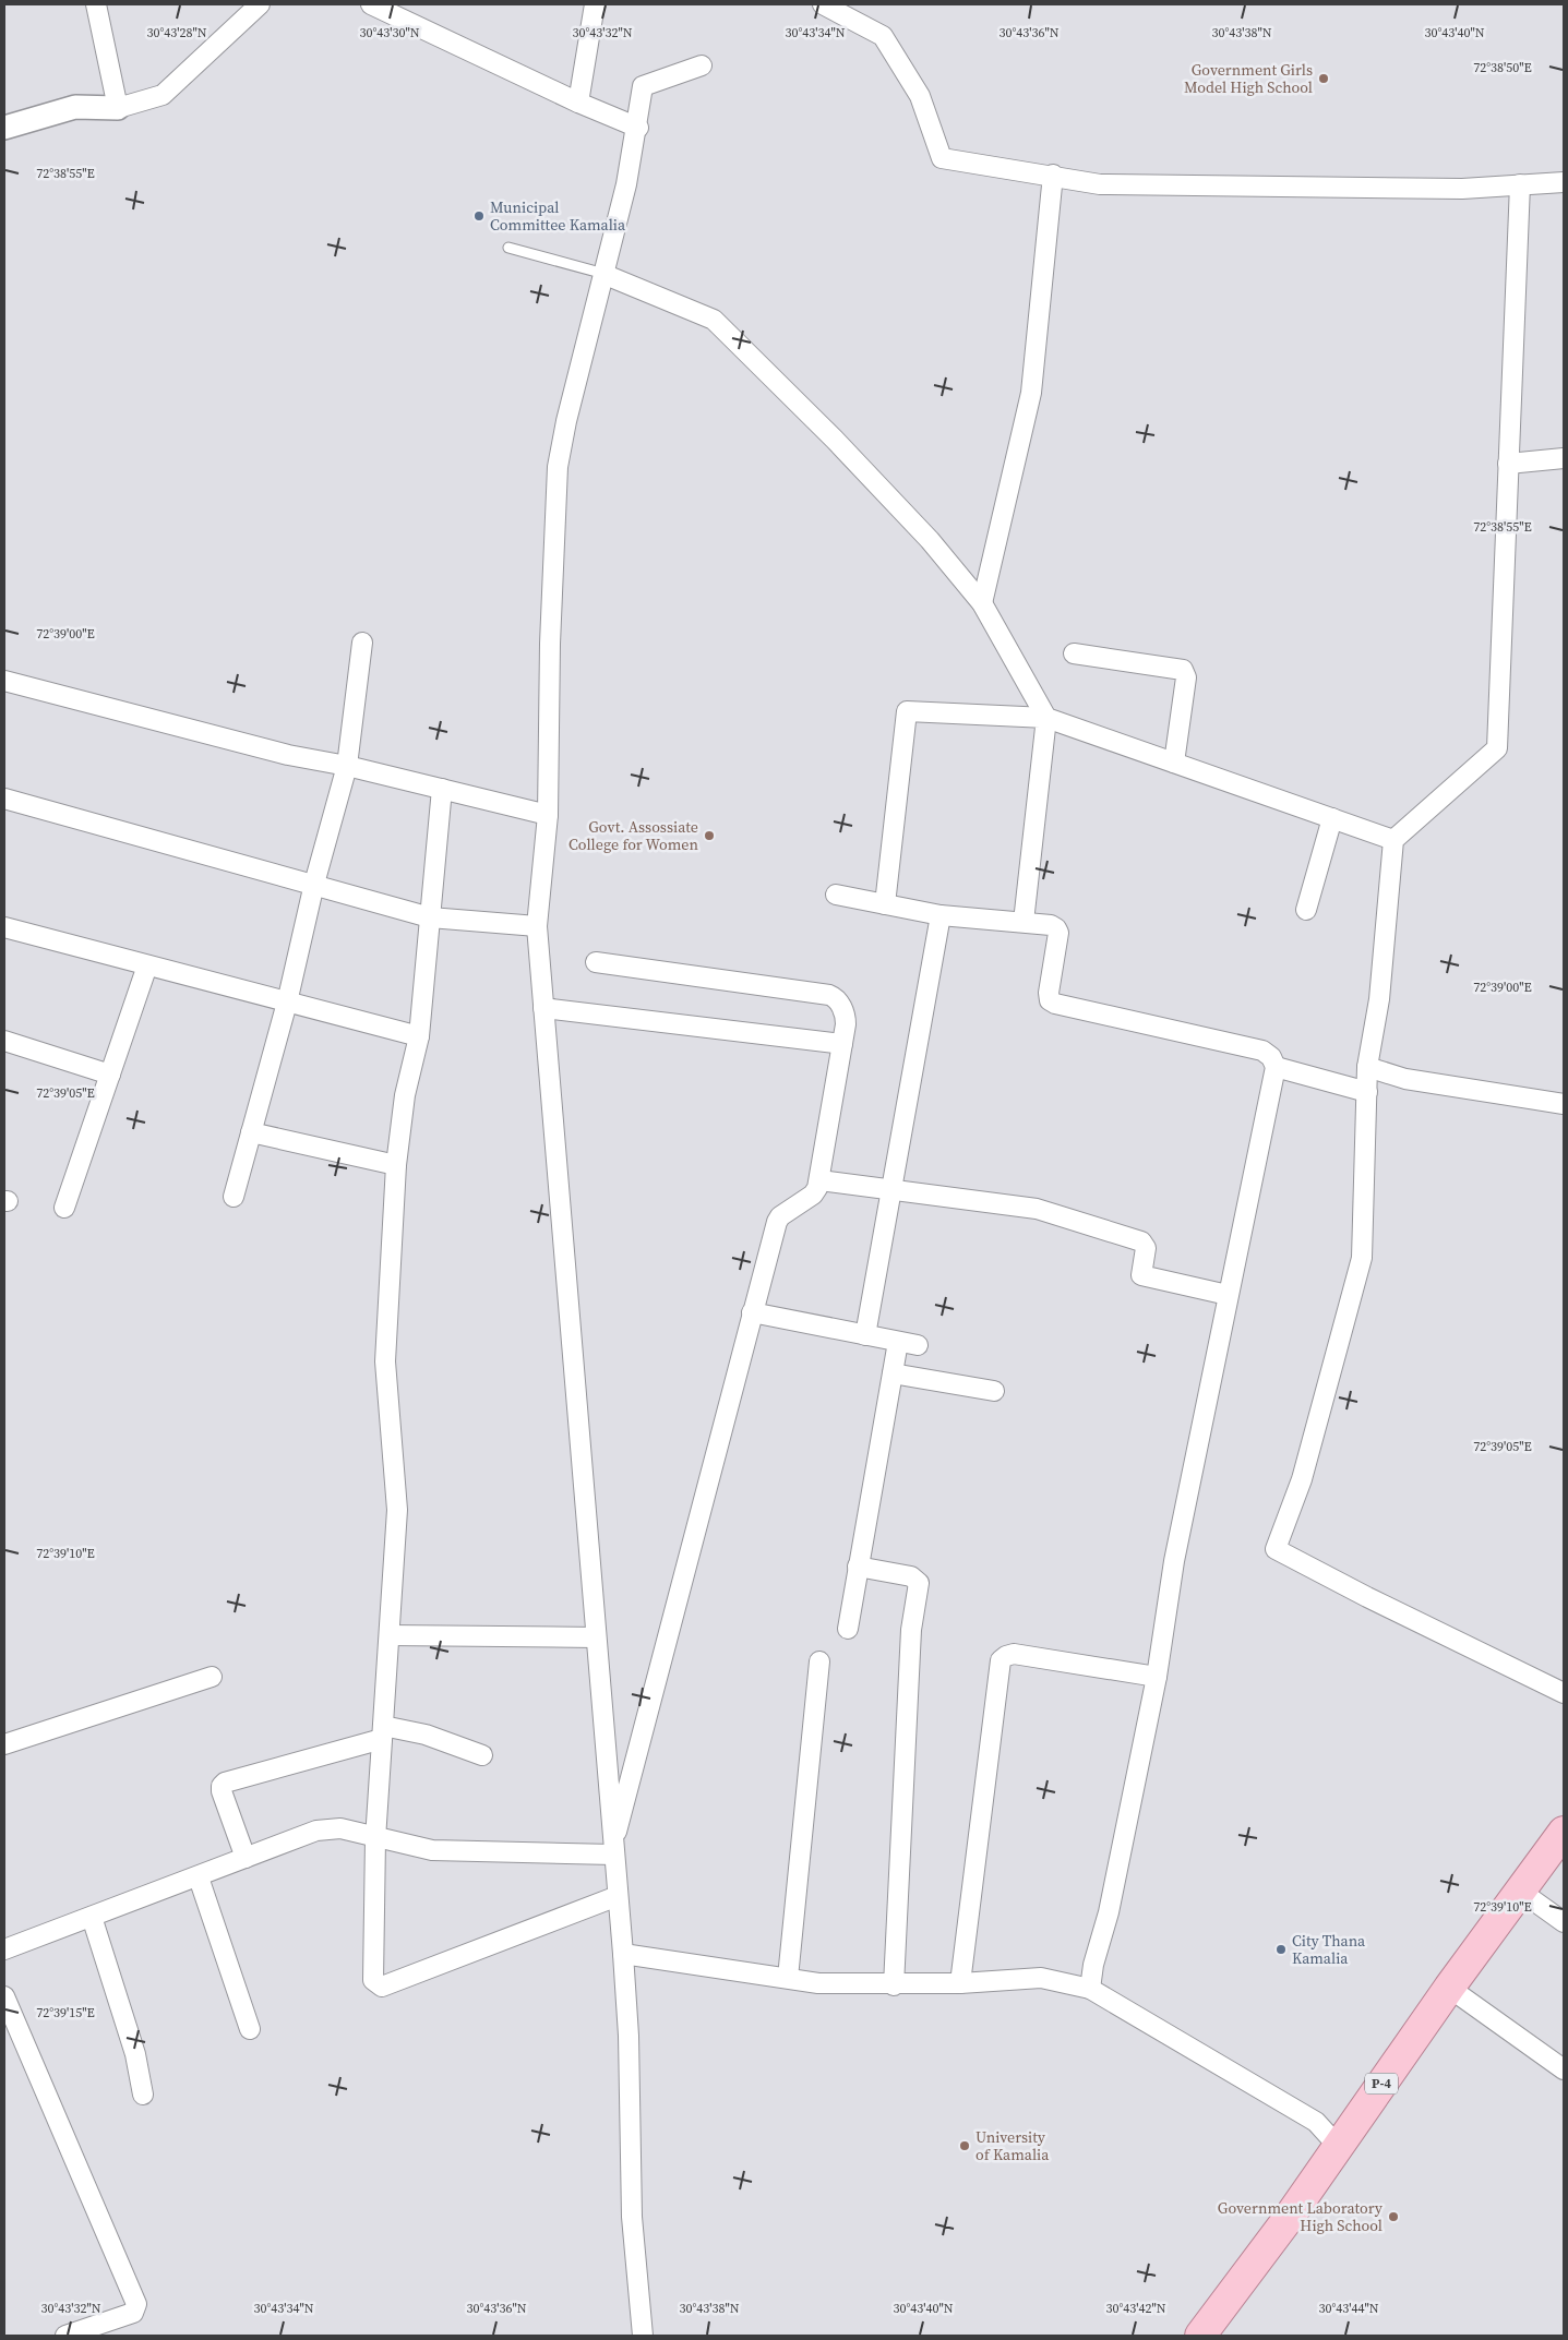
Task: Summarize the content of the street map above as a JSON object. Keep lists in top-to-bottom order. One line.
{"streets":{"main road":["P-4"]},"places":["Government Girls Model High School","Municipal Committee Kamalia","Govt. Assossiate College for Women","City Thana Kamalia","University of Kamalia","Government Laboratory High School"],"coordinates":["30°43'28\"N","30°43'30\"N","30°43'32\"N","30°43'34\"N","30°43'36\"N","30°43'38\"N","30°43'40\"N","72°38'50\"E","72°38'55\"E","72°39'00\"E","72°39'05\"E","72°39'10\"E","72°39'15\"E","30°43'42\"N","30°43'44\"N"]}
